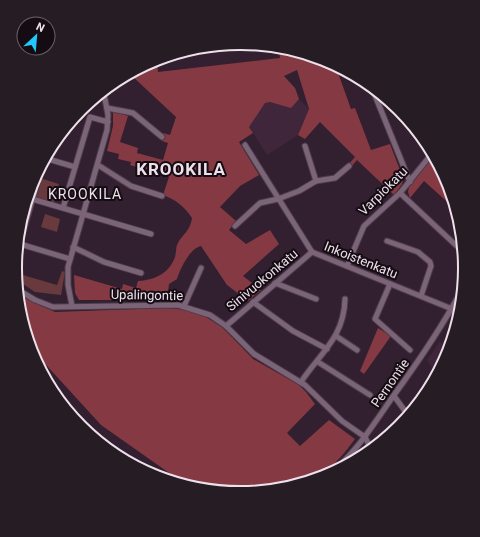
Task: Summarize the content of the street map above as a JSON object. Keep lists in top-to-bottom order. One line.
{"streets":{"street":["Varpiokatu","Inkoistenkatu","Sinivuokonkatu","Upalingontie","Pernontie"]},"crossings":[["Varpiokatu","Inkoistenkatu"],["Inkoistenkatu","Sinivuokonkatu"],["Inkoistenkatu","Pernontie"],["Sinivuokonkatu","Upalingontie"],["Upalingontie","Pernontie"]],"districts":["KROOKILA","KROOKILA"],"north":"top right"}
